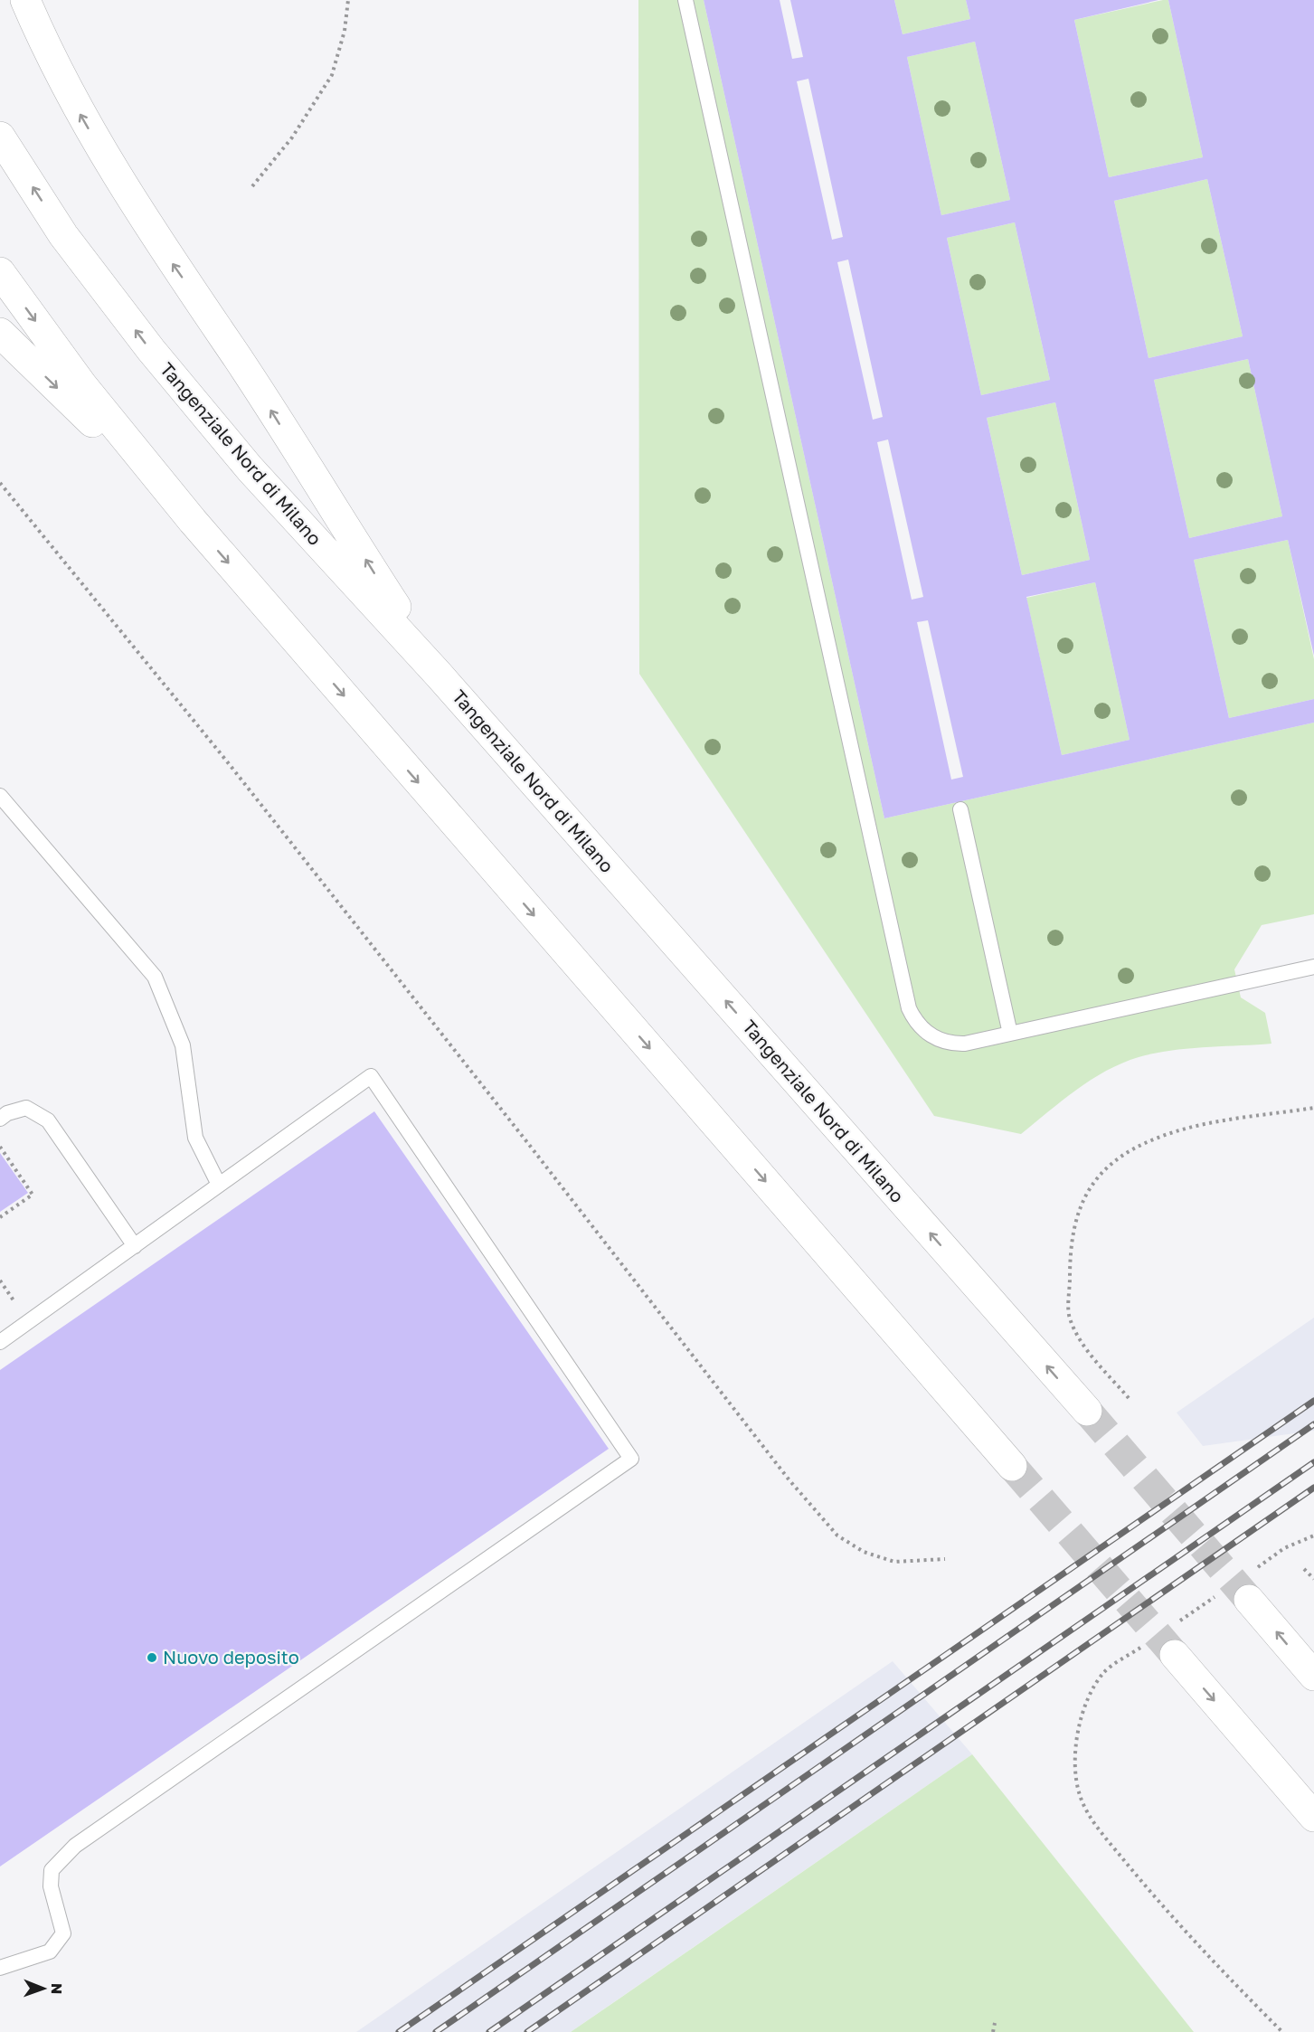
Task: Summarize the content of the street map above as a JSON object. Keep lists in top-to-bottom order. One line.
{"streets":{"highway":["Tangenziale Nord di Milano"]},"places":["Nuovo deposito"],"north":"right"}
